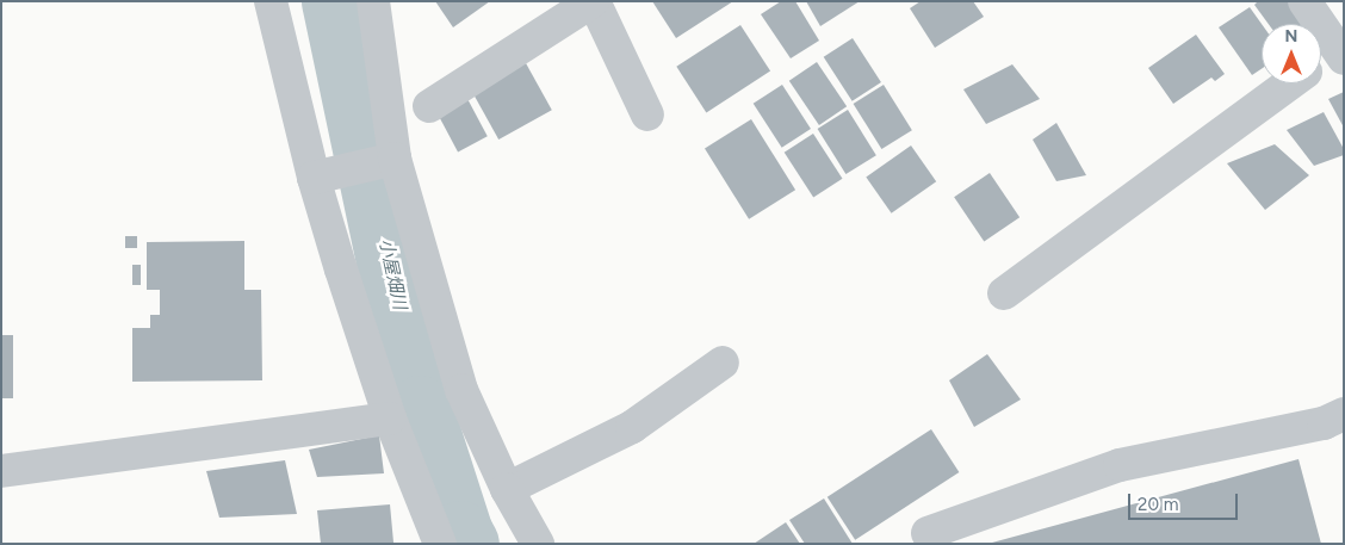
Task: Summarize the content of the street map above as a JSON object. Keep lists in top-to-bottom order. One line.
{"water":["小屋畑川"],"scale_bar":"20 m","north":"top"}
